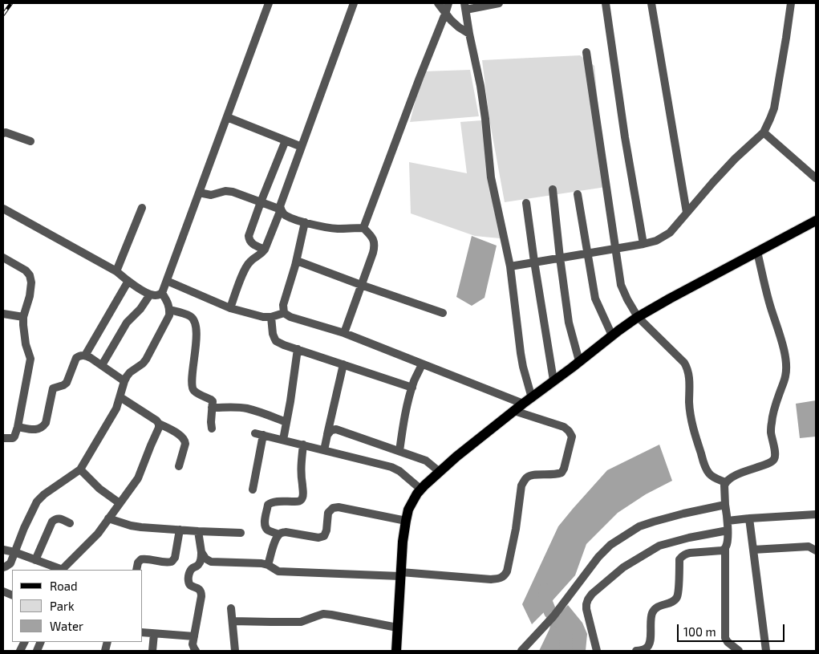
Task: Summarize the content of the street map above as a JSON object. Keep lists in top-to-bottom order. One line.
{"legend":["Road","Park","Water"],"scale_bar":"100 m"}
